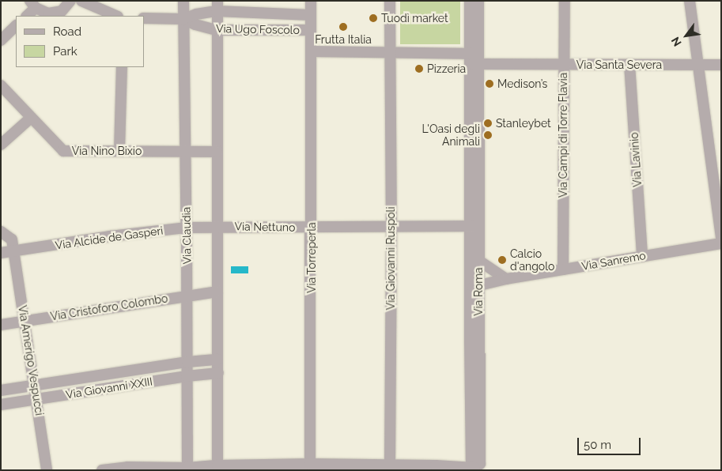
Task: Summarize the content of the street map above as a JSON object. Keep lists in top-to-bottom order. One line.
{"streets":{"street":["Via Ugo Foscolo","Via Santa Severa","Via Campi di Torre Flavia","Via Nino Bixio","Via Lavinio","Via Nettuno","Via Claudia","Via Alcide de Gasperi","Via Torreperla","Via Giovanni Ruspoli","Via Sanremo","Via Roma","Via Cristoforo Colombo","Via Amerigo Vespucci","Via Giovanni XXIII"]},"crossings":[["Via Ugo Foscolo","Via Claudia"],["Via Ugo Foscolo","Via Torreperla"],["Via Santa Severa","Via Campi di Torre Flavia"],["Via Santa Severa","Via Lavinio"],["Via Santa Severa","Via Torreperla"],["Via Santa Severa","Via Giovanni Ruspoli"],["Via Santa Severa","Via Roma"],["Via Campi di Torre Flavia","Via Sanremo"],["Via Nino Bixio","Via Claudia"],["Via Lavinio","Via Sanremo"],["Via Nettuno","Via Alcide de Gasperi"],["Via Nettuno","Via Torreperla"],["Via Nettuno","Via Giovanni Ruspoli"],["Via Nettuno","Via Roma"],["Via Claudia","Via Alcide de Gasperi"],["Via Claudia","Via Cristoforo Colombo"],["Via Claudia","Via Giovanni XXIII"],["Via Alcide de Gasperi","Via Amerigo Vespucci"],["Via Sanremo","Via Roma"],["Via Cristoforo Colombo","Via Amerigo Vespucci"],["Via Amerigo Vespucci","Via Giovanni XXIII"]],"places":["Tuodì market","Frutta Italia","Pizzeria","Medison’s","Stanleybet","L'Oasi degli Animali","Calcio d'angolo"],"legend":["Road","Park"],"scale_bar":"50 m","north":"bottom left"}
